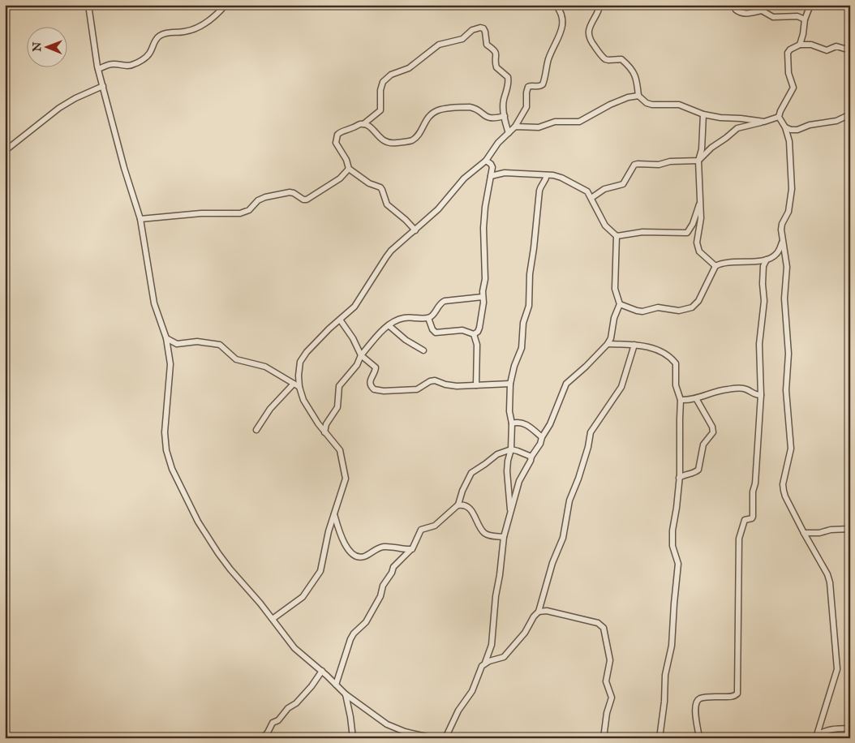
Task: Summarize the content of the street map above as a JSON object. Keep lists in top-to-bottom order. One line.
{"north":"left"}
